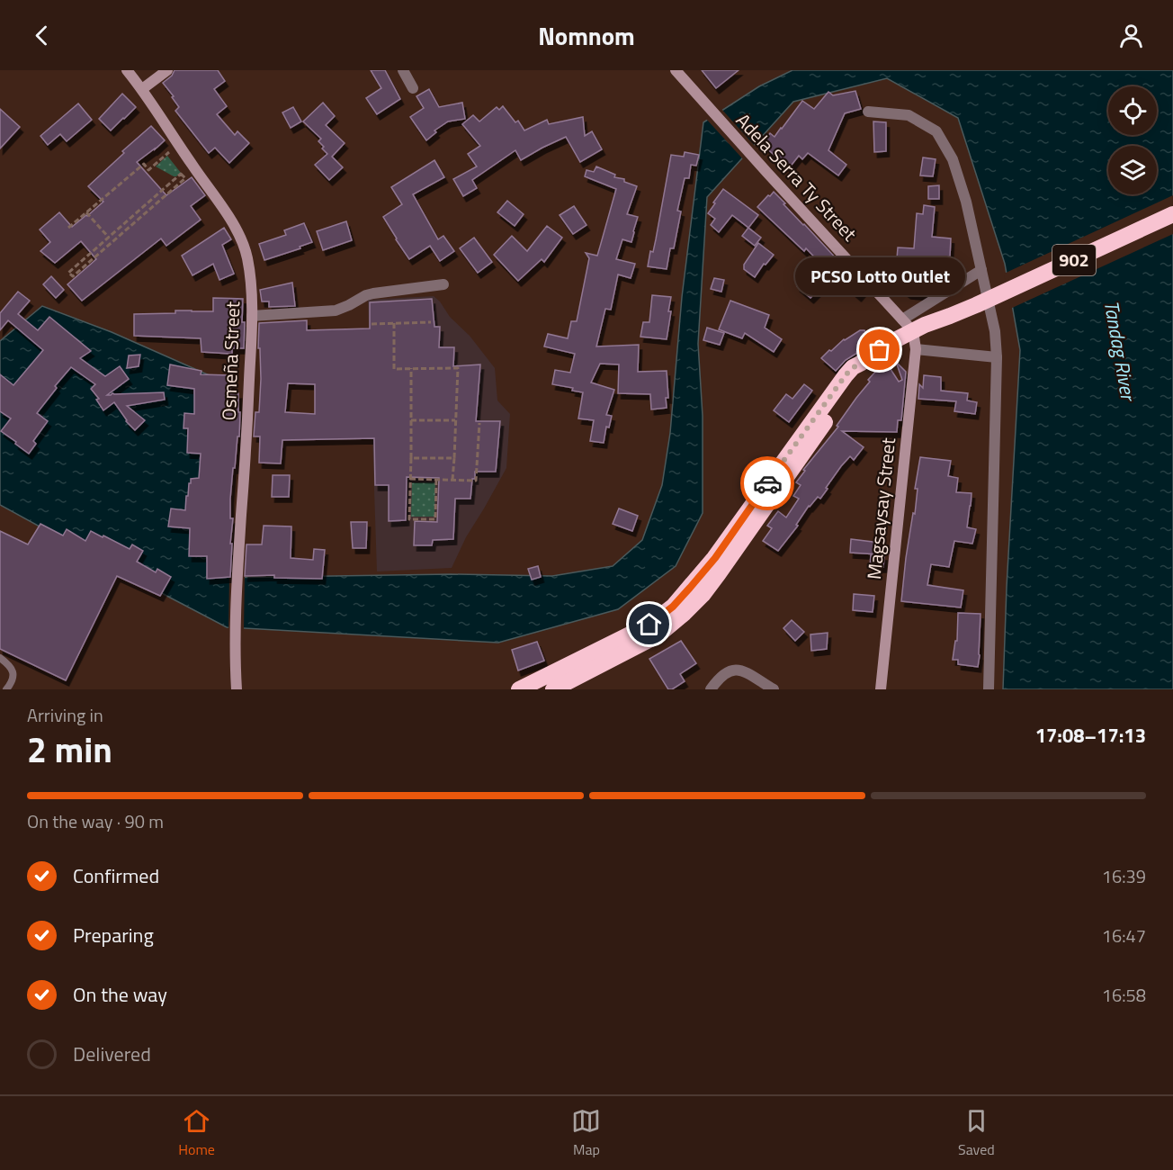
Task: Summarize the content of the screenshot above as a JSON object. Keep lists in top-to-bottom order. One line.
{"streets":{"highway":["902"],"main road":["Adela Serra Ty Street","Osmeña Street","Magsaysay Street"]},"crossings":[["Adela Serra Ty Street","902"],["Adela Serra Ty Street","Magsaysay Street"],["902","Magsaysay Street"]],"water":["Tandag River"],"places":["PCSO Lotto Outlet"],"page":{"header":"Nomnom","bubble":"PCSO Lotto Outlet","heading":["2 min","Arriving in","17:08–17:13"],"bar":"On the way · 90 m","list":[["Confirmed","16:39"],["Preparing","16:47"],["On the way","16:58"],"Delivered"],"tabs":["Home","Map","Saved"]}}
